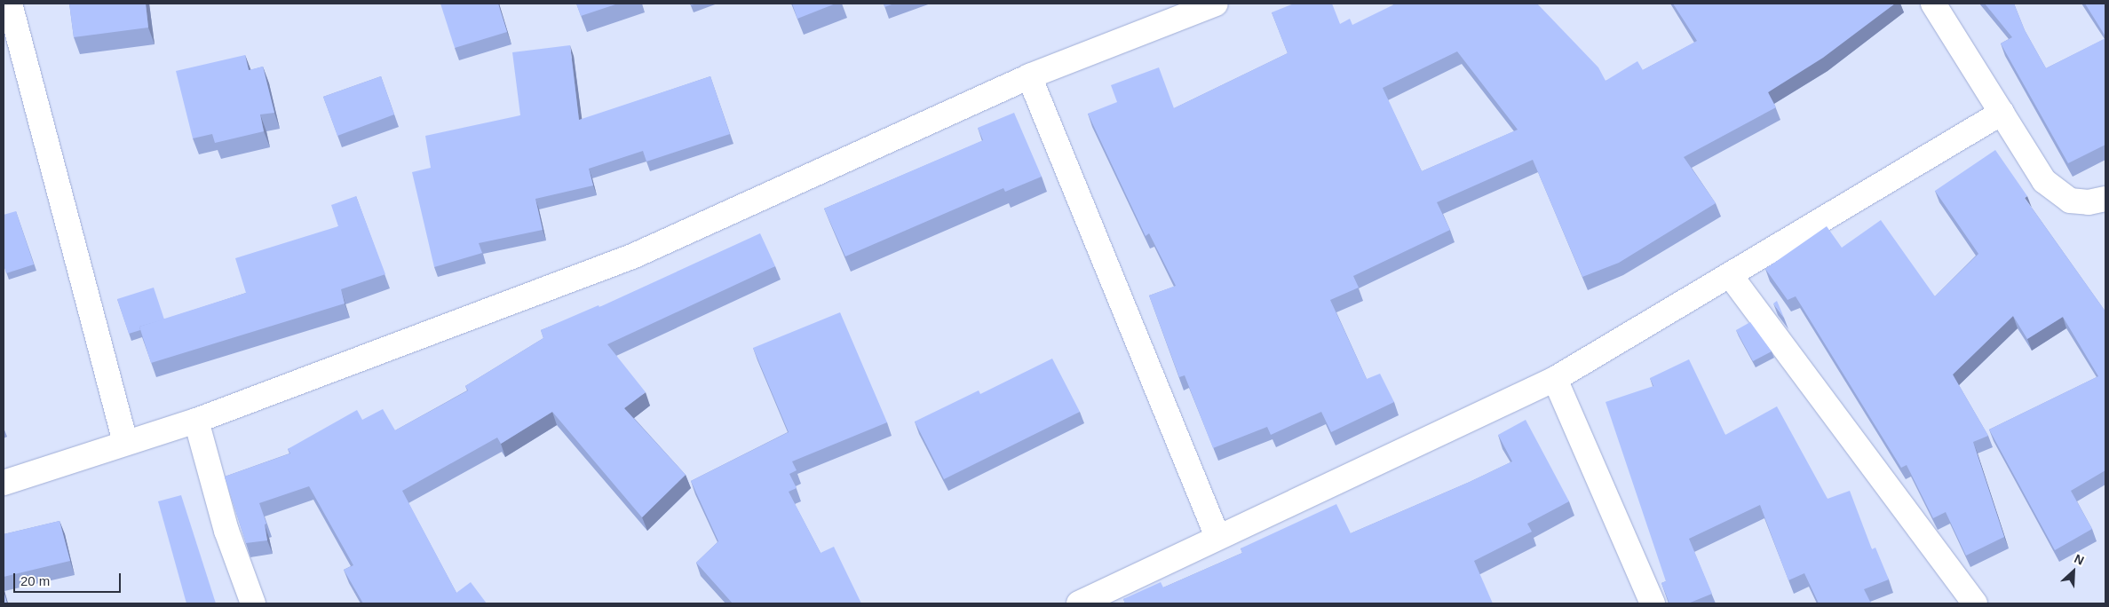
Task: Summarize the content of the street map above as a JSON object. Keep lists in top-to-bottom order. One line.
{"scale_bar":"20 m","north":"top right"}
